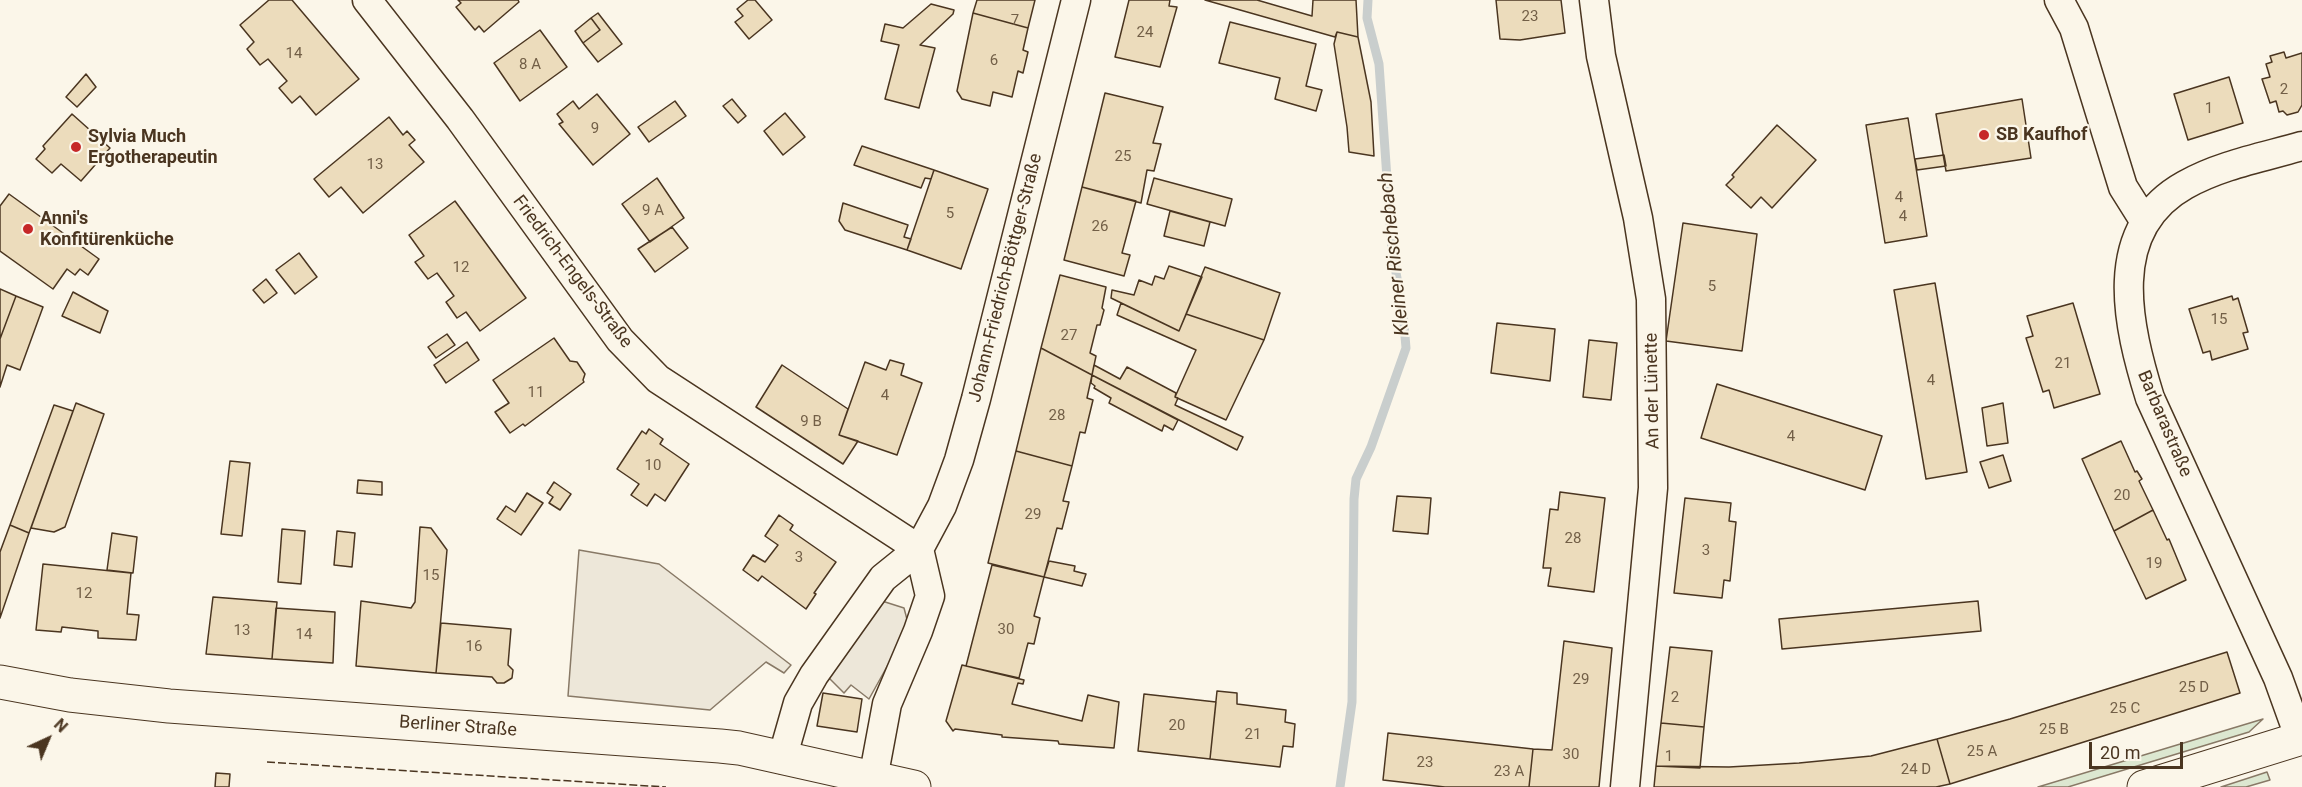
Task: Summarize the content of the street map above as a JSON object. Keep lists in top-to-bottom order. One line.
{"streets":{"main road":["Berliner Straße"],"street":["Friedrich-Engels-Straße","Johann-Friedrich-Böttger-Straße","An der Lünette","Barbarastraße"]},"crossings":[["Friedrich-Engels-Straße","Johann-Friedrich-Böttger-Straße"],["Johann-Friedrich-Böttger-Straße","Berliner Straße"]],"water":["Kleiner Rischebach"],"places":["SB Kaufhof","Sylvia Much Ergotherapeutin","Anni's Konfitürenküche"],"house_numbers":["23","7","24","14","6","8 A","2","1","9","25","13","4","9 A","5","4","26","12","5","15","27","21","4","11","4","28","9 B","4","10","20","29","28","3","3","19","15","12","30","13","14","16","29","25 D","2","25 C","20","25 B","21","25 A","30","1","23","24 D","23 A"],"scale_bar":"20 m","north":"top right"}
